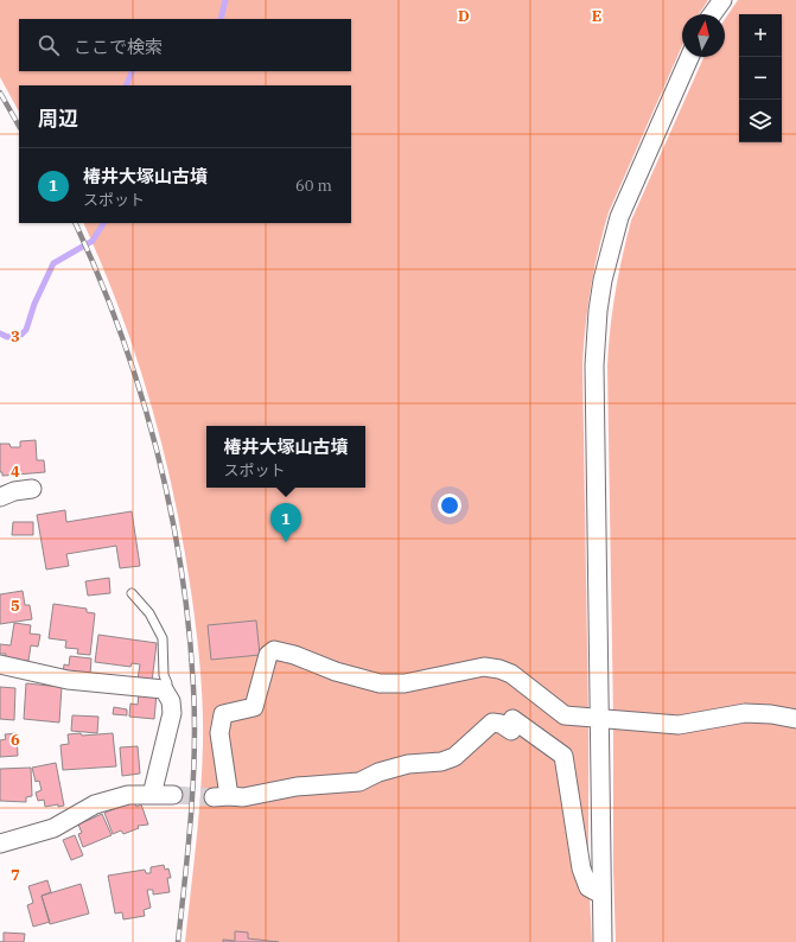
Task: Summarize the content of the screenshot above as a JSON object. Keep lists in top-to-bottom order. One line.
{"north":"top","page":{"map_buttons":["+","−"],"search":"ここで検索","heading":"周辺","list":[{"mark":"1","name":"椿井大塚山古墳","note":"スポット","value":"60 m"}],"popup":["椿井大塚山古墳","スポット"],"pins":"1"},"grid":{"columns":["D","E"],"rows":["3","4","5","6","7"]}}
